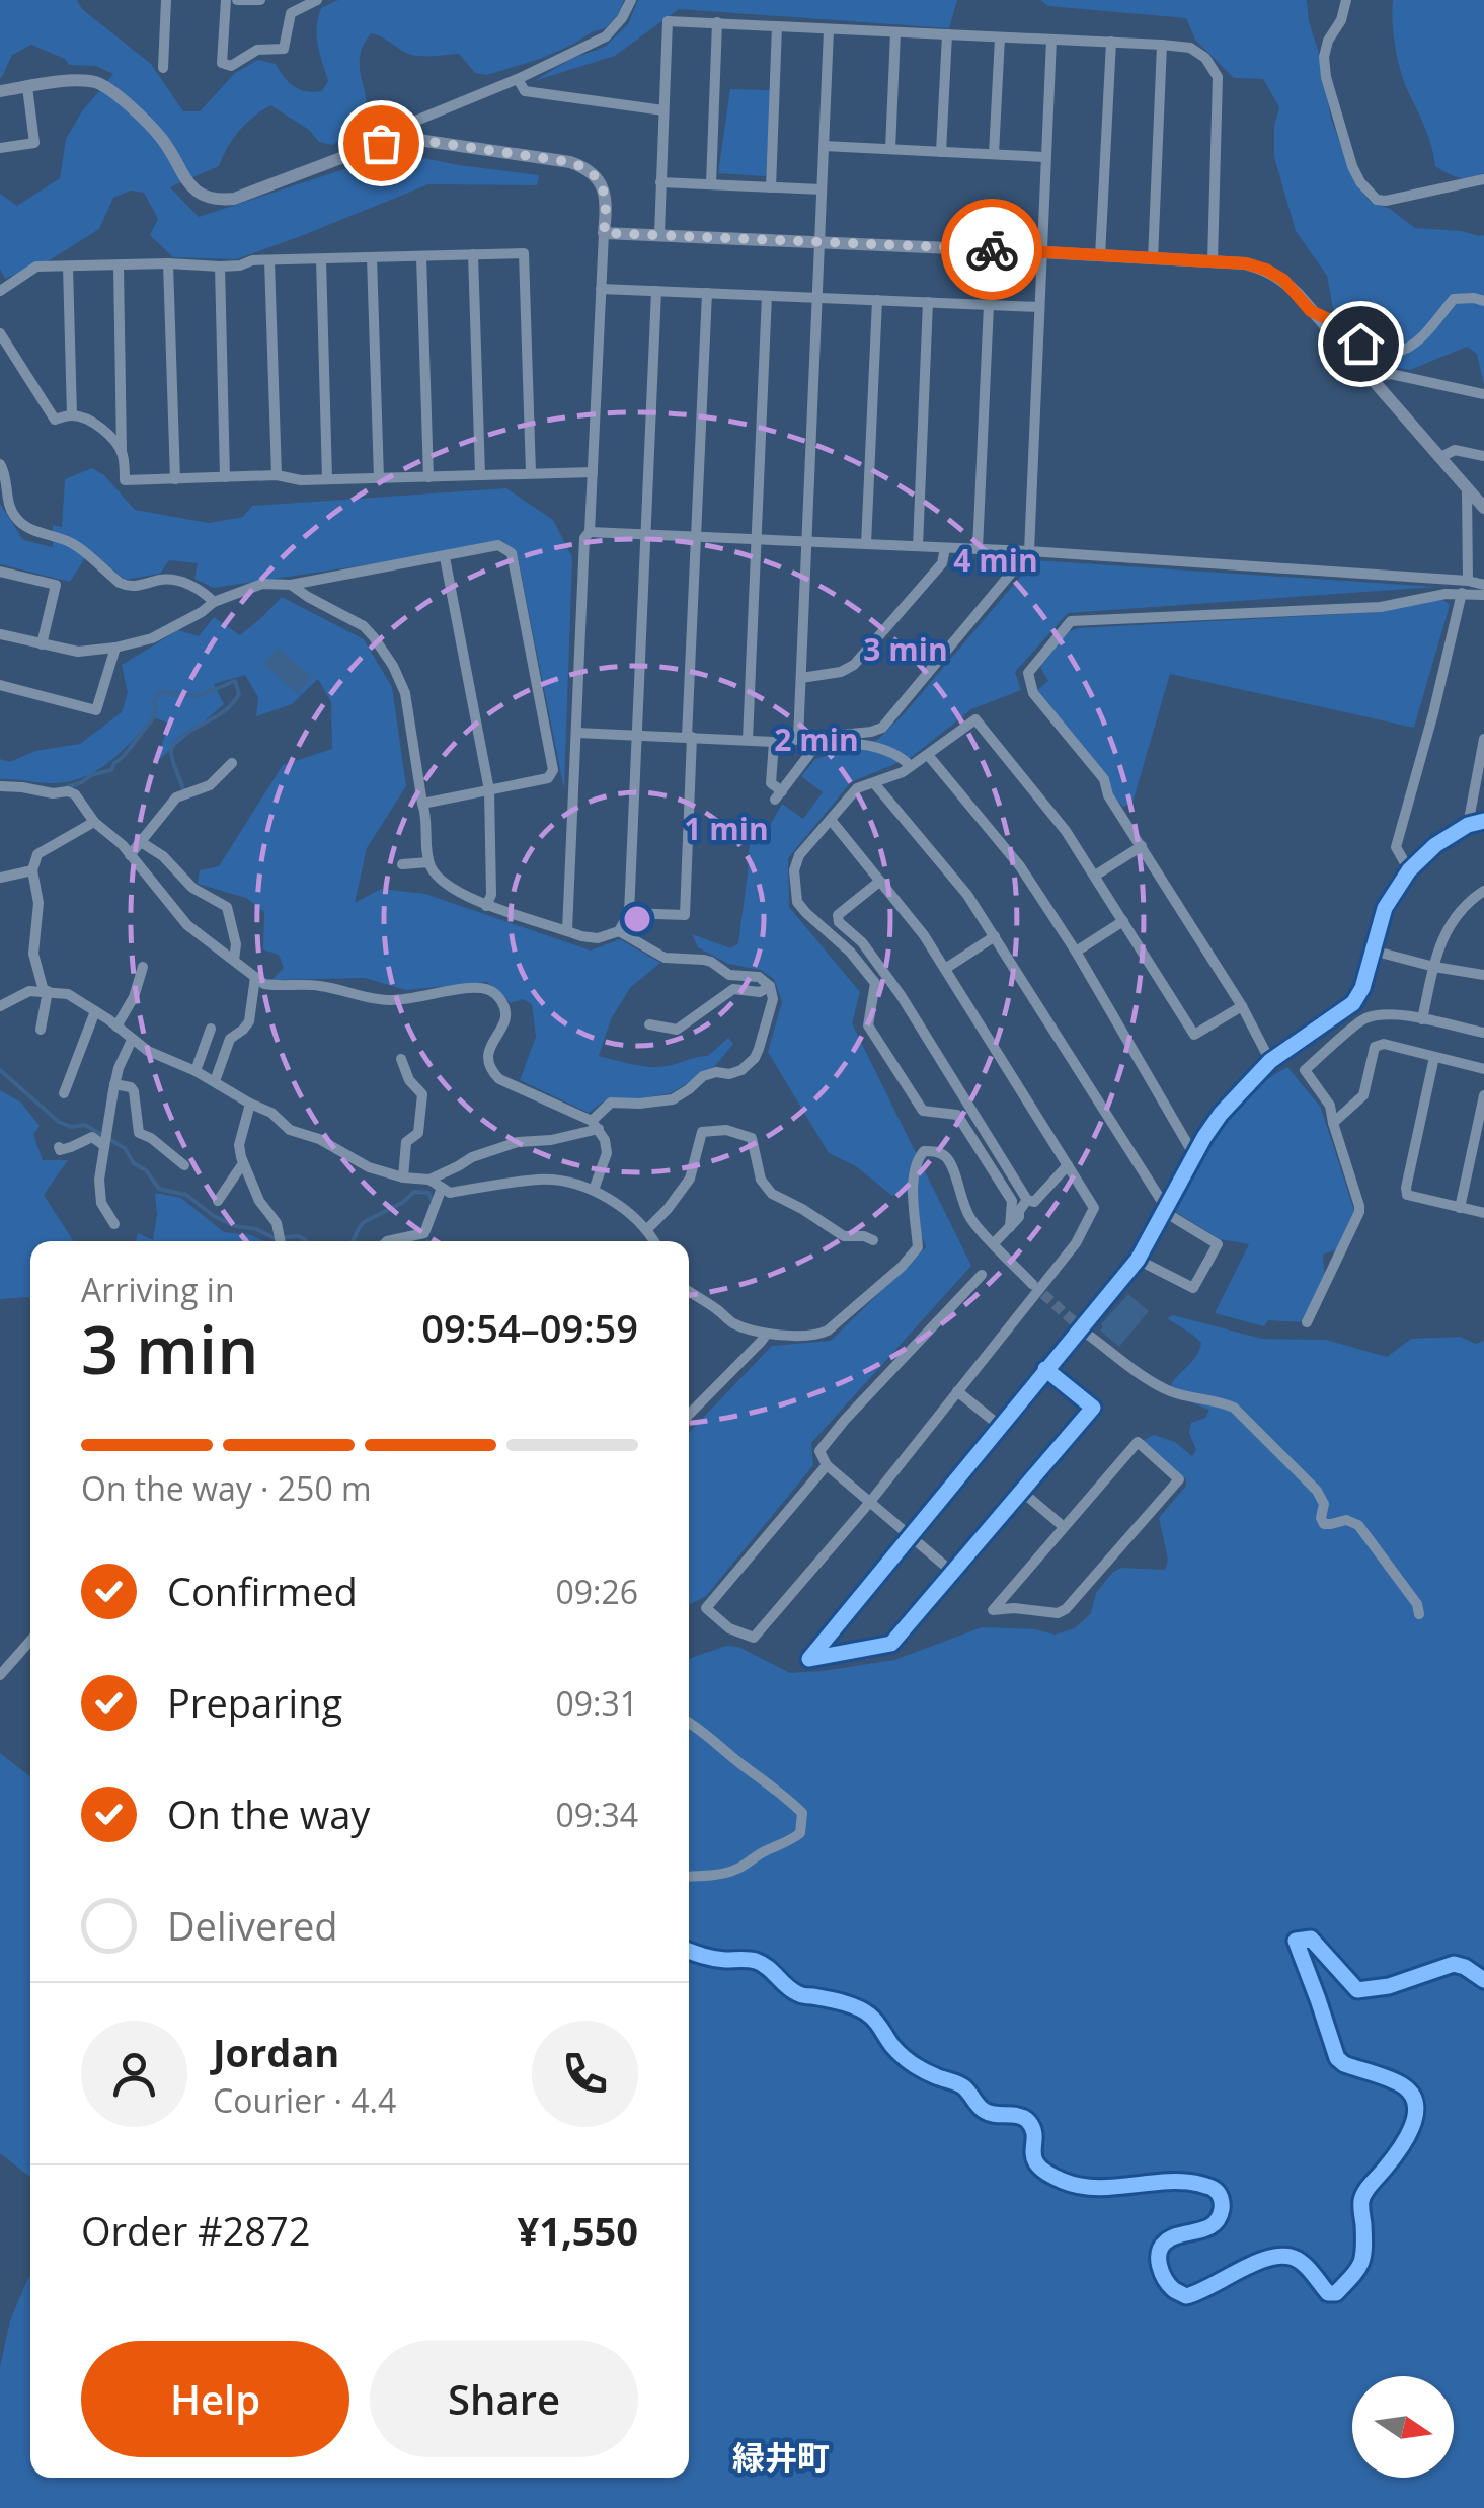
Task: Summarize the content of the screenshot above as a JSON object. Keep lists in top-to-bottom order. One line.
{"districts":["緑井町"],"north":"right","page":{"heading":["3 min","Arriving in","09:54–09:59"],"panel":["Jordan","Courier · 4.4","Order #2872","¥1,550"],"bar":"On the way · 250 m","list":[["Confirmed","09:26"],["Preparing","09:31"],["On the way","09:34"],"Delivered"],"buttons":["Help","Share"]},"rings":["4 min","3 min","2 min","1 min"]}
